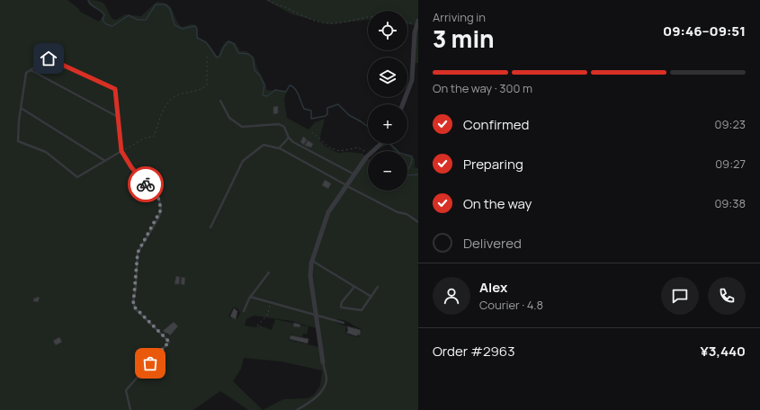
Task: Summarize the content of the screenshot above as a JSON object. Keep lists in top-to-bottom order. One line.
{"page":{"heading":["3 min","Arriving in","09:46–09:51"],"panel":["Alex","Courier · 4.8","Order #2963","¥3,440"],"map_buttons":["+","−"],"bar":"On the way · 300 m","list":[["Confirmed","09:23"],["Preparing","09:27"],["On the way","09:38"],"Delivered"]}}
